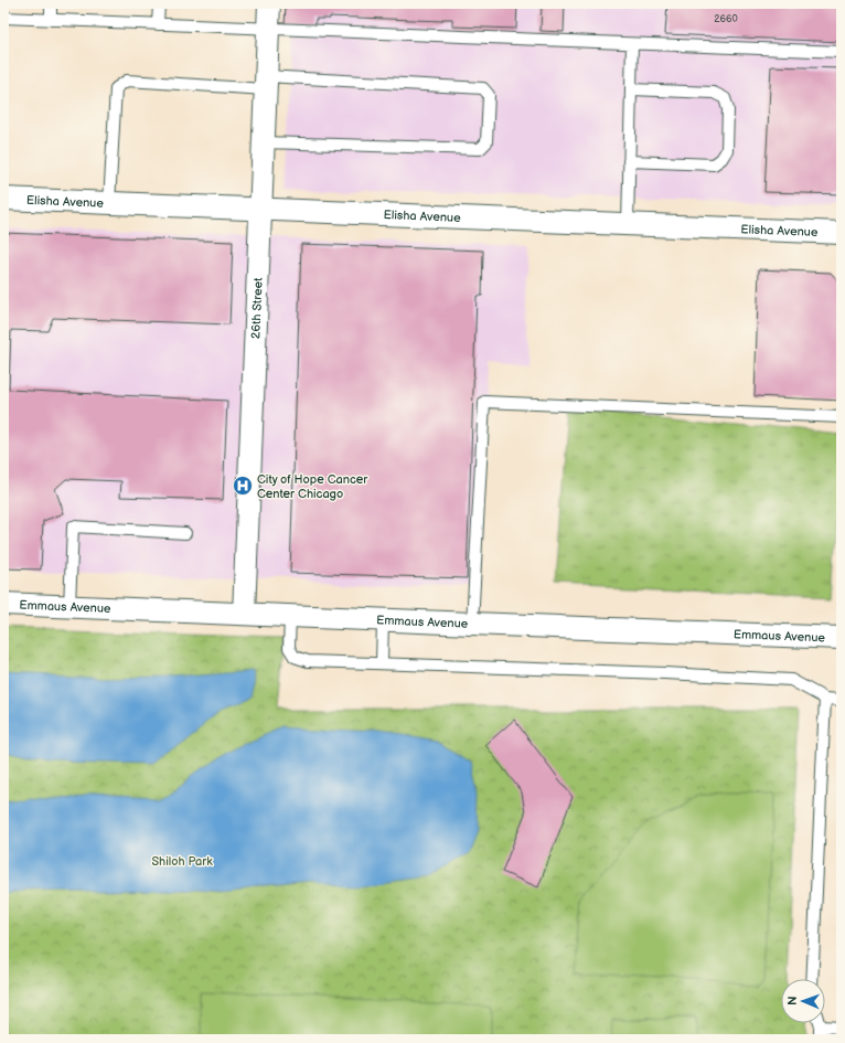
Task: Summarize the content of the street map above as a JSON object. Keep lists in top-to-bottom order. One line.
{"streets":{"street":["Elisha Avenue","26th Street","Emmaus Avenue"]},"crossings":[["Elisha Avenue","26th Street"],["26th Street","Emmaus Avenue"]],"parks":["Shiloh Park"],"places":{"hospital":["City of Hope Cancer Center Chicago"]},"house_numbers":["2660"],"north":"left"}
